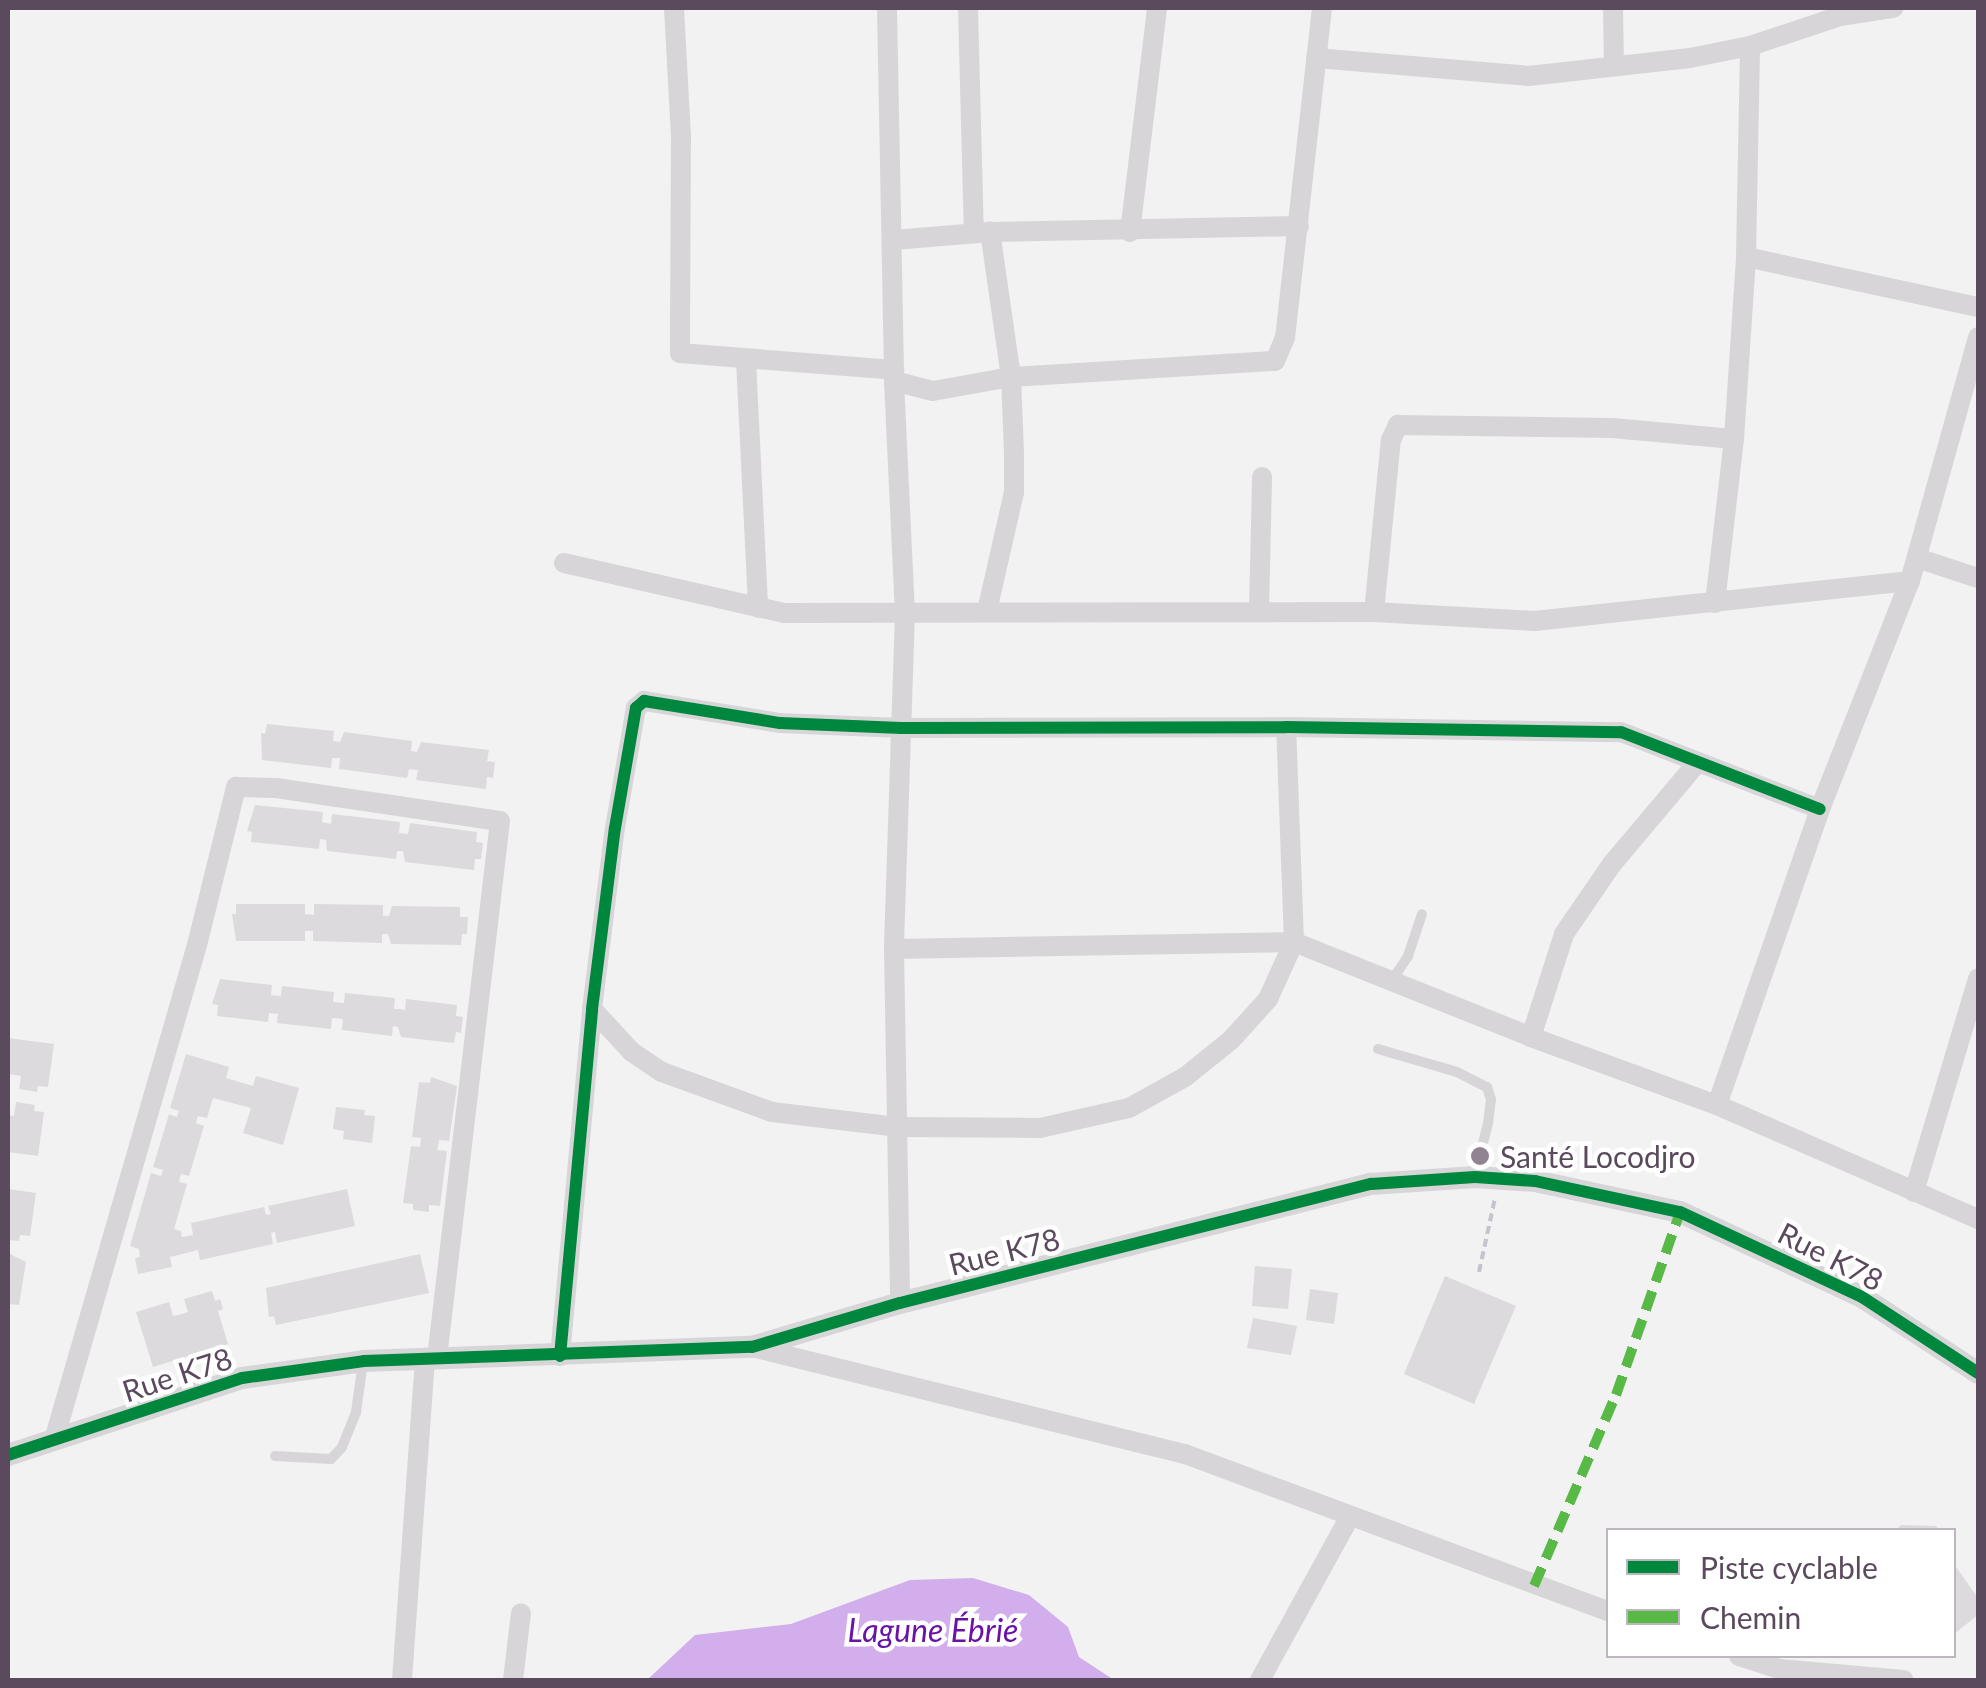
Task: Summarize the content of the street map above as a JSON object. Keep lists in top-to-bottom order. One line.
{"streets":{"street":["Rue K78"]},"water":["Lagune Ébrié"],"places":["Santé Locodjro"],"legend":["Piste cyclable","Chemin"]}
